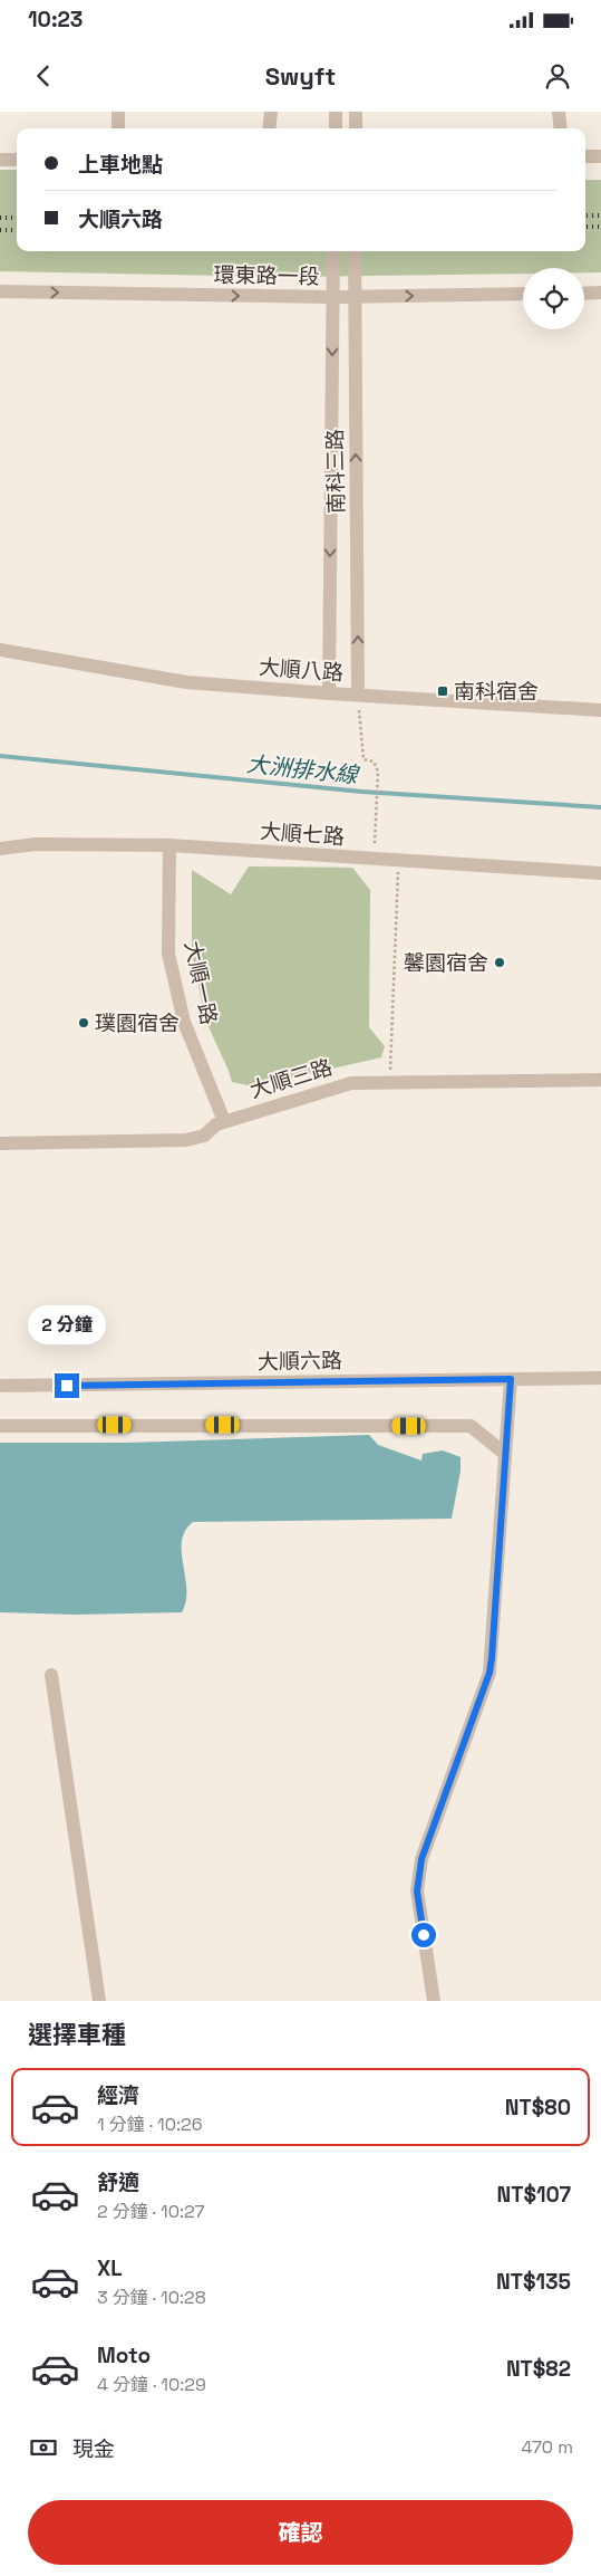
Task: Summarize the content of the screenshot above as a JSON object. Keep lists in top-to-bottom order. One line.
{"streets":{"street":["環東路一段","南科三路","大順八路","大順七路","大順一路","大順三路","大順六路"]},"crossings":[["環東路一段","南科三路"],["南科三路","大順八路"],["大順七路","大順一路"],["大順一路","大順三路"]],"one_way":["環東路一段"],"water":["大洲排水線"],"places":{"transit":["南科宿舍"],"other":["馨園宿舍","璞園宿舍"]},"page":{"status":"10:23","header":"Swyft","banner":["上車地點","大順六路"],"bubble":"2 分鐘","heading":"選擇車種","list":[{"name":"經濟","note":"1 分鐘 · 10:26","value":"NT$80"},{"name":"舒適","note":"2 分鐘 · 10:27","value":"NT$107"},{"name":"XL","note":"3 分鐘 · 10:28","value":"NT$135"},{"name":"Moto","note":"4 分鐘 · 10:29","value":"NT$82"}],"pay":["現金","470 m"],"buttons":"確認"}}
